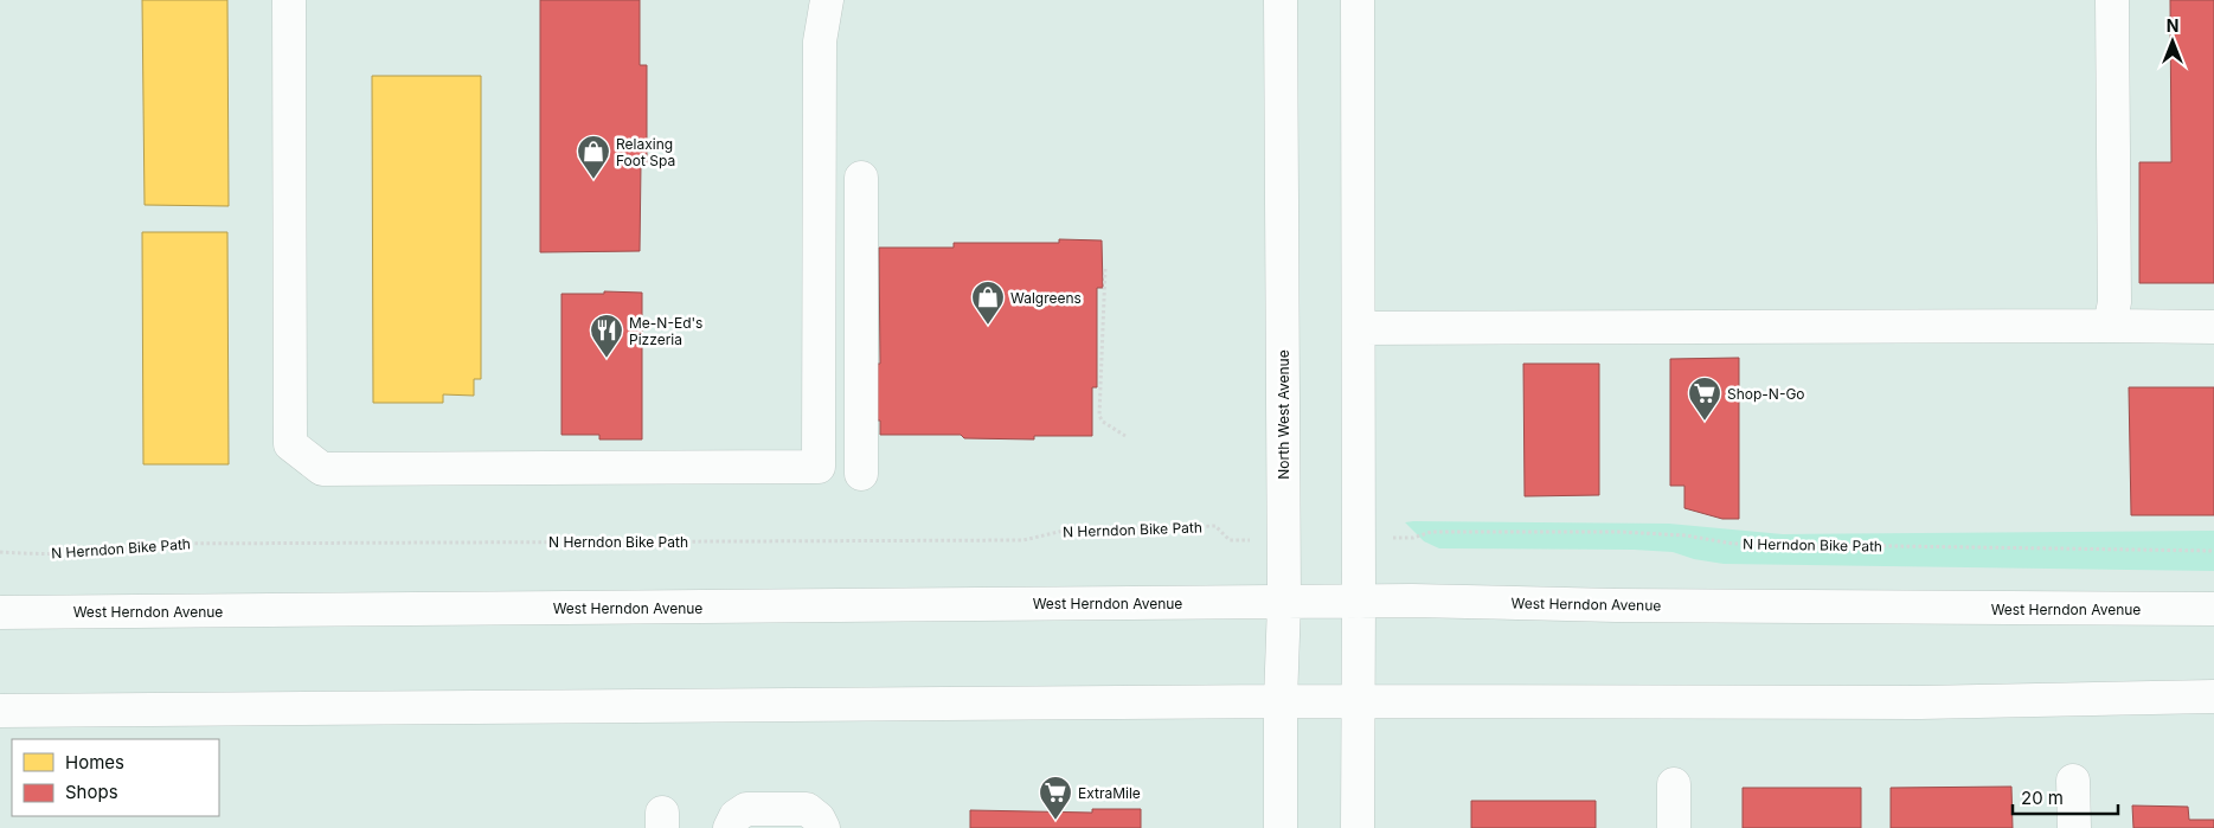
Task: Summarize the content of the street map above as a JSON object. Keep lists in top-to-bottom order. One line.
{"streets":{"main road":["North West Avenue","West Herndon Avenue"],"path":["N Herndon Bike Path"]},"crossings":[["North West Avenue","West Herndon Avenue"]],"places":{"shop":["Relaxing Foot Spa","Walgreens"],"restaurant":["Me-N-Ed's Pizzeria"],"supermarket":["Shop-N-Go","ExtraMile"]},"legend":["Homes","Shops"],"scale_bar":"20 m","north":"top"}
